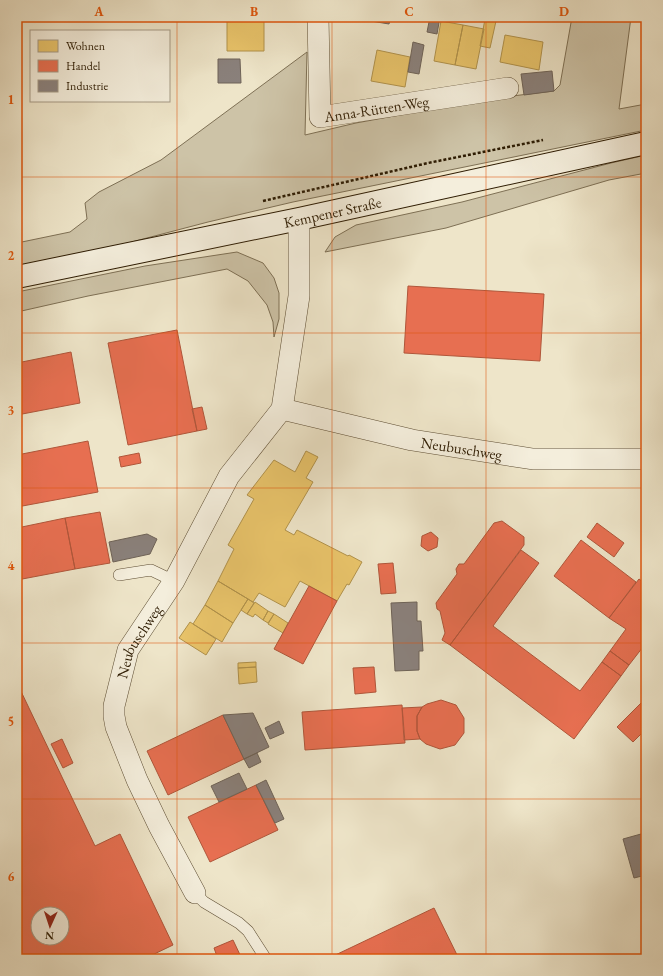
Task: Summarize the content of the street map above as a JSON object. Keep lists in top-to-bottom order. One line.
{"streets":{"main road":["Kempener Straße"],"street":["Anna-Rütten-Weg","Neubuschweg"]},"crossings":[["Kempener Straße","Neubuschweg"]],"legend":["Wohnen","Handel","Industrie"],"north":"bottom","grid":{"columns":["A","B","C","D"],"rows":["1","2","3","4","5","6"]}}
